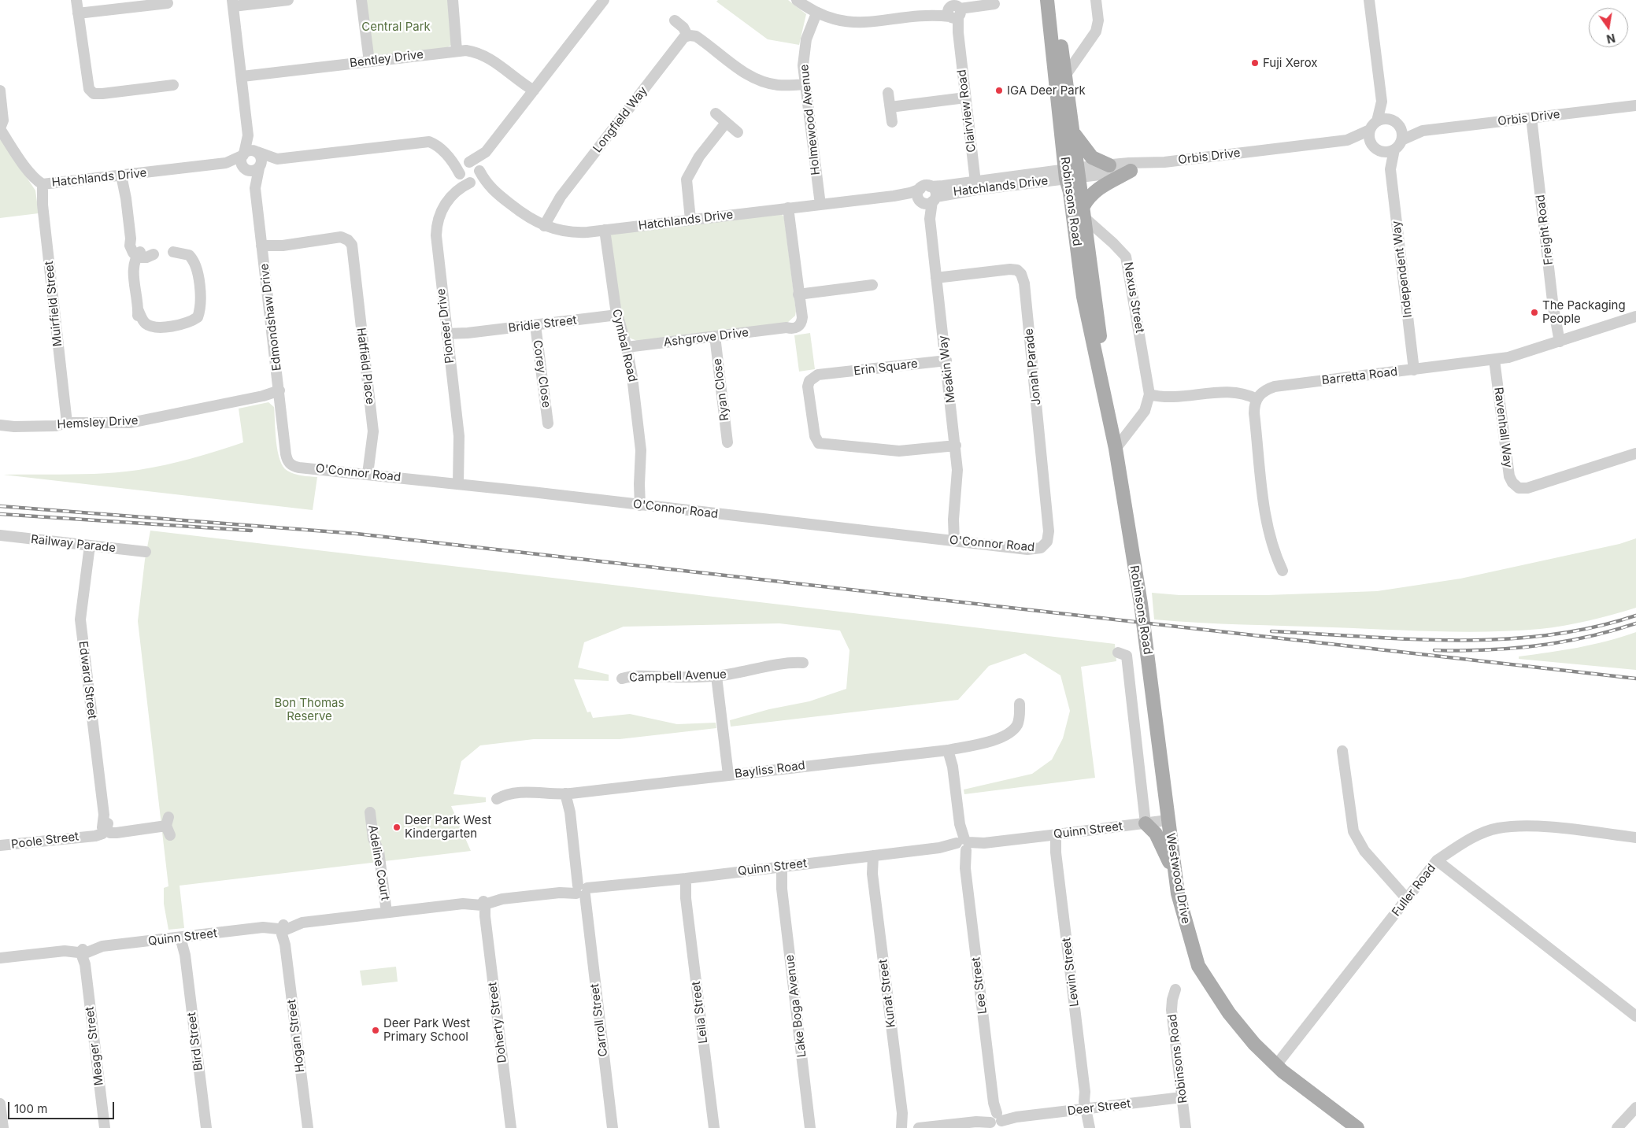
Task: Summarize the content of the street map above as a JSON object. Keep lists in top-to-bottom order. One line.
{"streets":{"main road":["Robinsons Road","Westwood Drive"],"street":["Bentley Drive","Clairview Road","Orbis Drive","Longfield Way","Holmewood Avenue","Hatchlands Drive","Freight Road","Independent Way","Nexus Street","Muirfield Street","Edmondshaw Drive","Bridie Street","Pioneer Drive","Ashgrove Drive","Cymbal Road","Hatfield Place","Jonah Parade","Erin Square","Meakin Way","Corey Close","Barretta Road","Ryan Close","Hemsley Drive","Ravenhall Way","O'Connor Road","Railway Parade","Campbell Avenue","Edward Street","Bayliss Road","Quinn Street","Poole Street","Adeline Court","Fuller Road","Lewin Street","Lee Street","Kunat Street","Lake Boga Avenue","Leila Street","Carroll Street","Doherty Street","Hogan Street","Bird Street","Meager Street","Deer Street"]},"crossings":[["Clairview Road","Hatchlands Drive"],["Orbis Drive","Hatchlands Drive"],["Orbis Drive","Robinsons Road"],["Orbis Drive","Freight Road"],["Orbis Drive","Independent Way"],["Longfield Way","Hatchlands Drive"],["Holmewood Avenue","Hatchlands Drive"],["Hatchlands Drive","Robinsons Road"],["Hatchlands Drive","Muirfield Street"],["Hatchlands Drive","Edmondshaw Drive"],["Hatchlands Drive","Pioneer Drive"],["Hatchlands Drive","Ashgrove Drive"],["Hatchlands Drive","Cymbal Road"],["Hatchlands Drive","Meakin Way"],["Robinsons Road","Nexus Street"],["Robinsons Road","Quinn Street"],["Robinsons Road","Westwood Drive"],["Robinsons Road","Deer Street"],["Freight Road","Barretta Road"],["Independent Way","Barretta Road"],["Nexus Street","Barretta Road"],["Muirfield Street","Hemsley Drive"],["Edmondshaw Drive","Hatfield Place"],["Edmondshaw Drive","Hemsley Drive"],["Edmondshaw Drive","O'Connor Road"],["Bridie Street","Pioneer Drive"],["Bridie Street","Cymbal Road"],["Bridie Street","Corey Close"],["Pioneer Drive","O'Connor Road"],["Ashgrove Drive","Cymbal Road"],["Ashgrove Drive","Ryan Close"],["Cymbal Road","O'Connor Road"],["Hatfield Place","O'Connor Road"],["Jonah Parade","Meakin Way"],["Jonah Parade","O'Connor Road"],["Erin Square","Meakin Way"],["Meakin Way","O'Connor Road"],["Barretta Road","Ravenhall Way"],["Railway Parade","Edward Street"],["Edward Street","Poole Street"],["Bayliss Road","Lee Street"],["Bayliss Road","Carroll Street"],["Quinn Street","Adeline Court"],["Quinn Street","Westwood Drive"],["Quinn Street","Lewin Street"],["Quinn Street","Lee Street"],["Quinn Street","Kunat Street"],["Quinn Street","Lake Boga Avenue"],["Quinn Street","Leila Street"],["Quinn Street","Carroll Street"],["Quinn Street","Doherty Street"],["Quinn Street","Hogan Street"],["Quinn Street","Bird Street"],["Quinn Street","Meager Street"],["Westwood Drive","Fuller Road"],["Lewin Street","Deer Street"],["Lee Street","Deer Street"]],"parks":["Central Park","Bon Thomas Reserve"],"places":["Fuji Xerox","IGA Deer Park","The Packaging People","Deer Park West Kindergarten","Deer Park West Primary School"],"scale_bar":"100 m","north":"bottom"}
